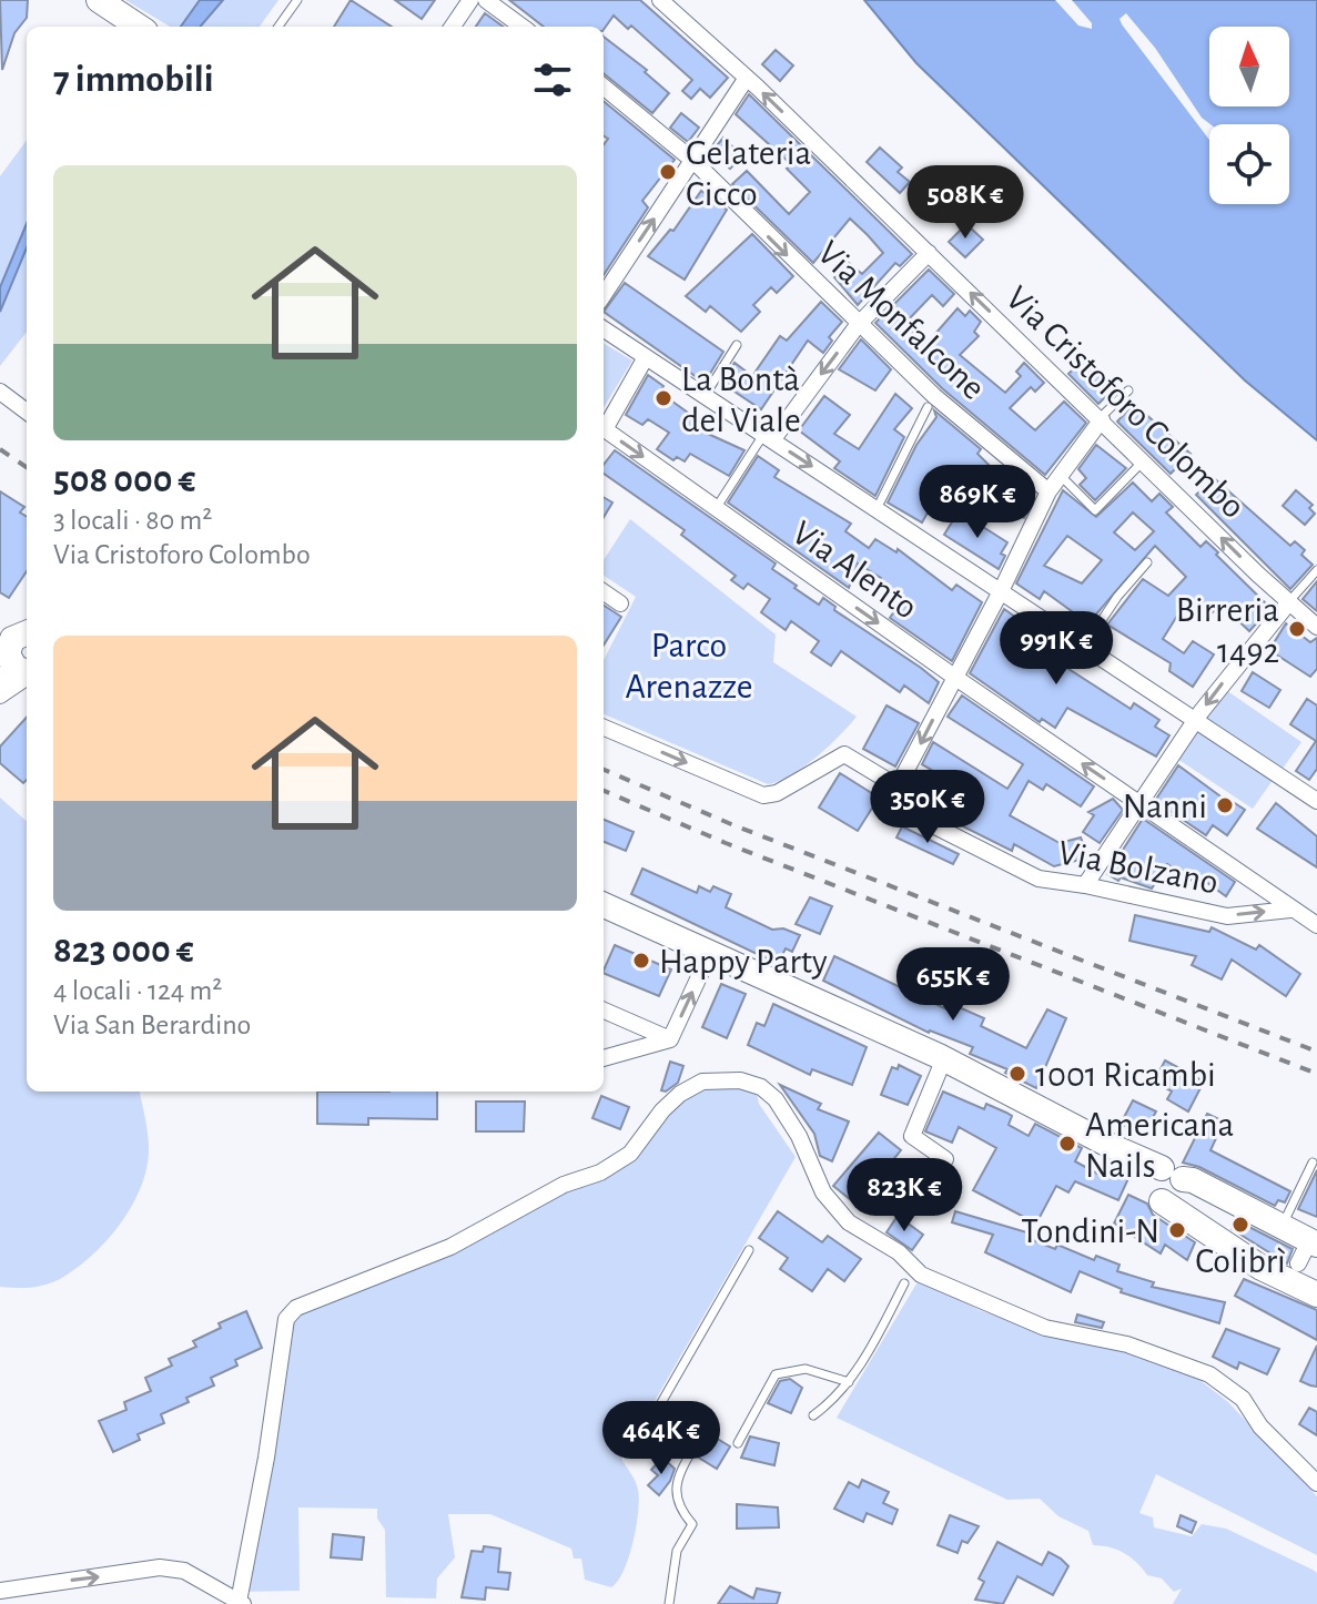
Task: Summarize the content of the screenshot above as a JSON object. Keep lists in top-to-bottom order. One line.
{"streets":{"street":["Via Monfalcone","Via Cristoforo Colombo","Via Alento","Via Bolzano"]},"crossings":[["Via Alento","Via Bolzano"]],"one_way":["Via Monfalcone","Via Cristoforo Colombo","Via Bolzano"],"parks":["Parco Arenazze"],"places":["Gelateria Cicco","La Bontà del Viale","Birreria 1492","Nanni","Happy Party","1001 Ricambi","Americana Nails","Colibrì","Tondini-N"],"north":"top","page":{"heading":"7 immobili","list":[{"name":"508 000 €","note":"3 locali · 80 m² · Via Cristoforo Colombo"},{"name":"823 000 €","note":"4 locali · 124 m² · Via San Berardino"}],"price":["508K €","869K €","991K €","350K €","655K €","823K €","464K €"]}}
